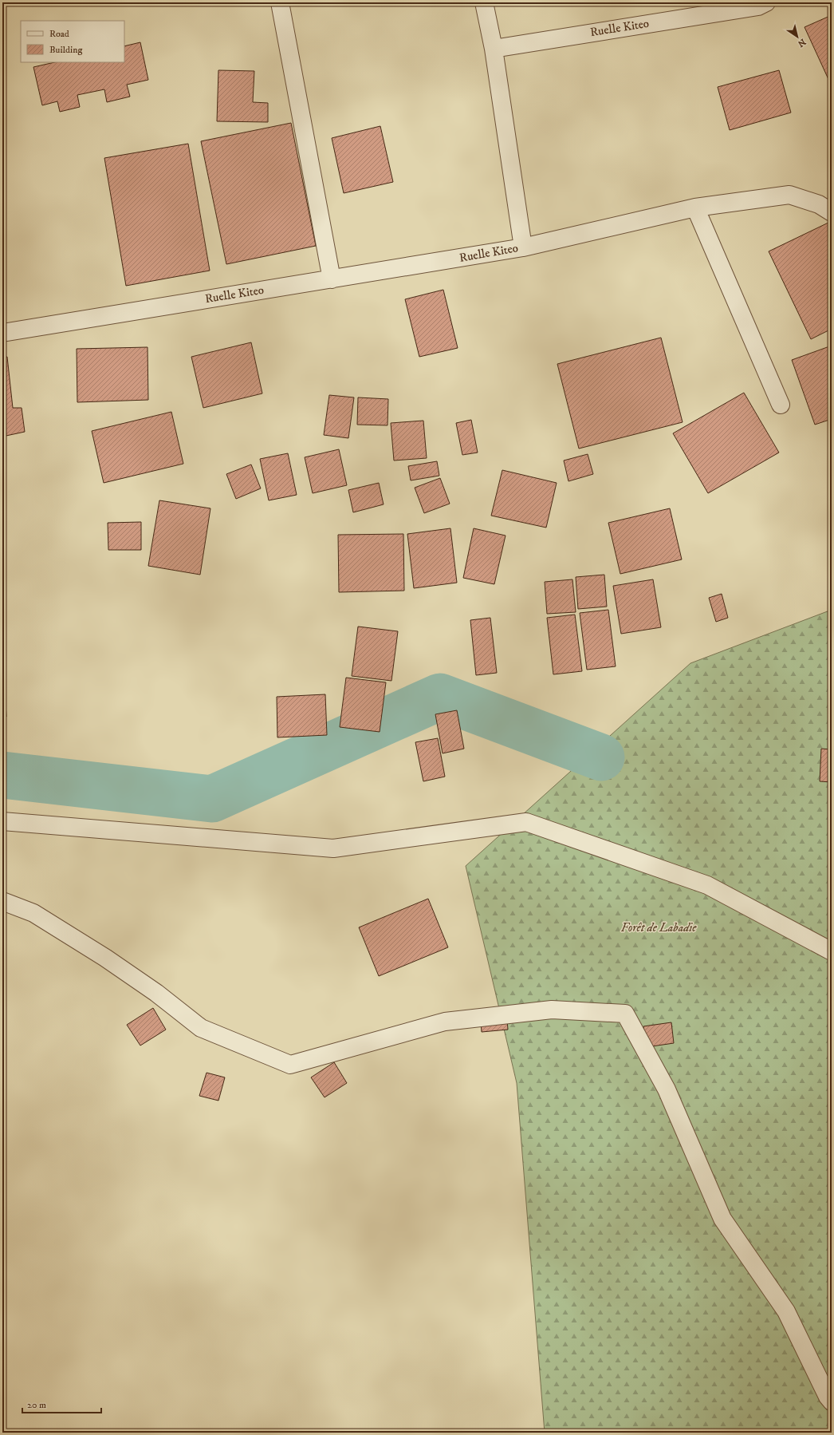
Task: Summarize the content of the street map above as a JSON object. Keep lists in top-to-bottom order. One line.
{"streets":{"street":["Ruelle Kiteo"]},"parks":["Forêt de Labadie"],"legend":["Road","Building"],"scale_bar":"20 m","north":"bottom right"}
